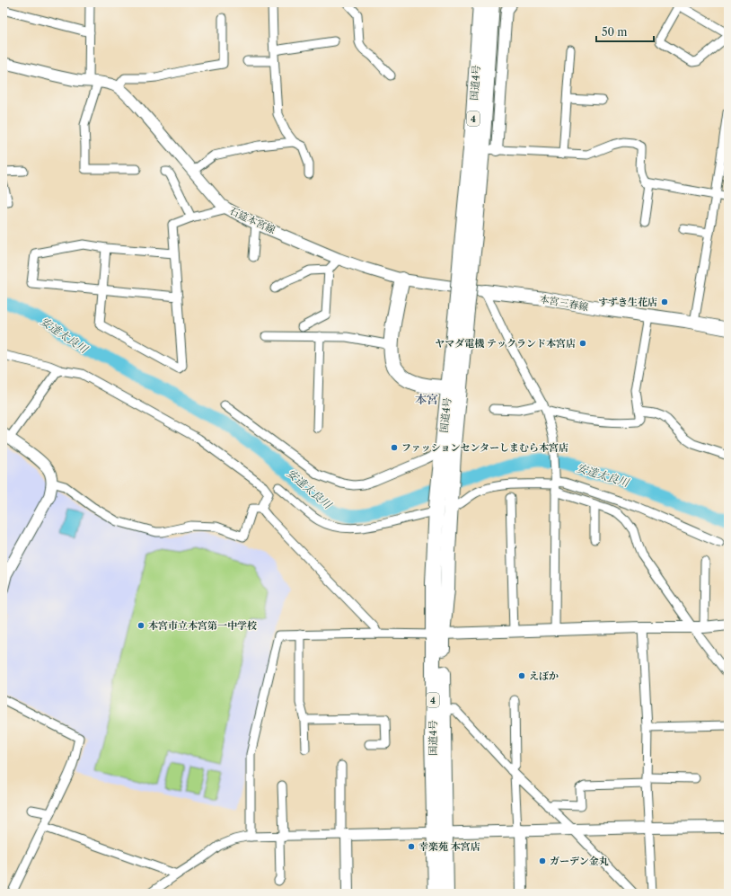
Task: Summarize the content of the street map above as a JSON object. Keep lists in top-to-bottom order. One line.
{"streets":{"highway":["国道4号","4"],"main road":["本宮三春線"],"street":["石筵本宮線"]},"crossings":[["石筵本宮線","本宮三春線"]],"districts":["本宮"],"water":["安達太良川"],"places":["すずき生花店","ヤマダ電機 テックランド本宮店","ファッションセンターしまむら本宮店","本宮市立本宮第一中学校","えぽか","幸楽苑 本宮店","ガーデン金丸"],"scale_bar":"50 m"}
